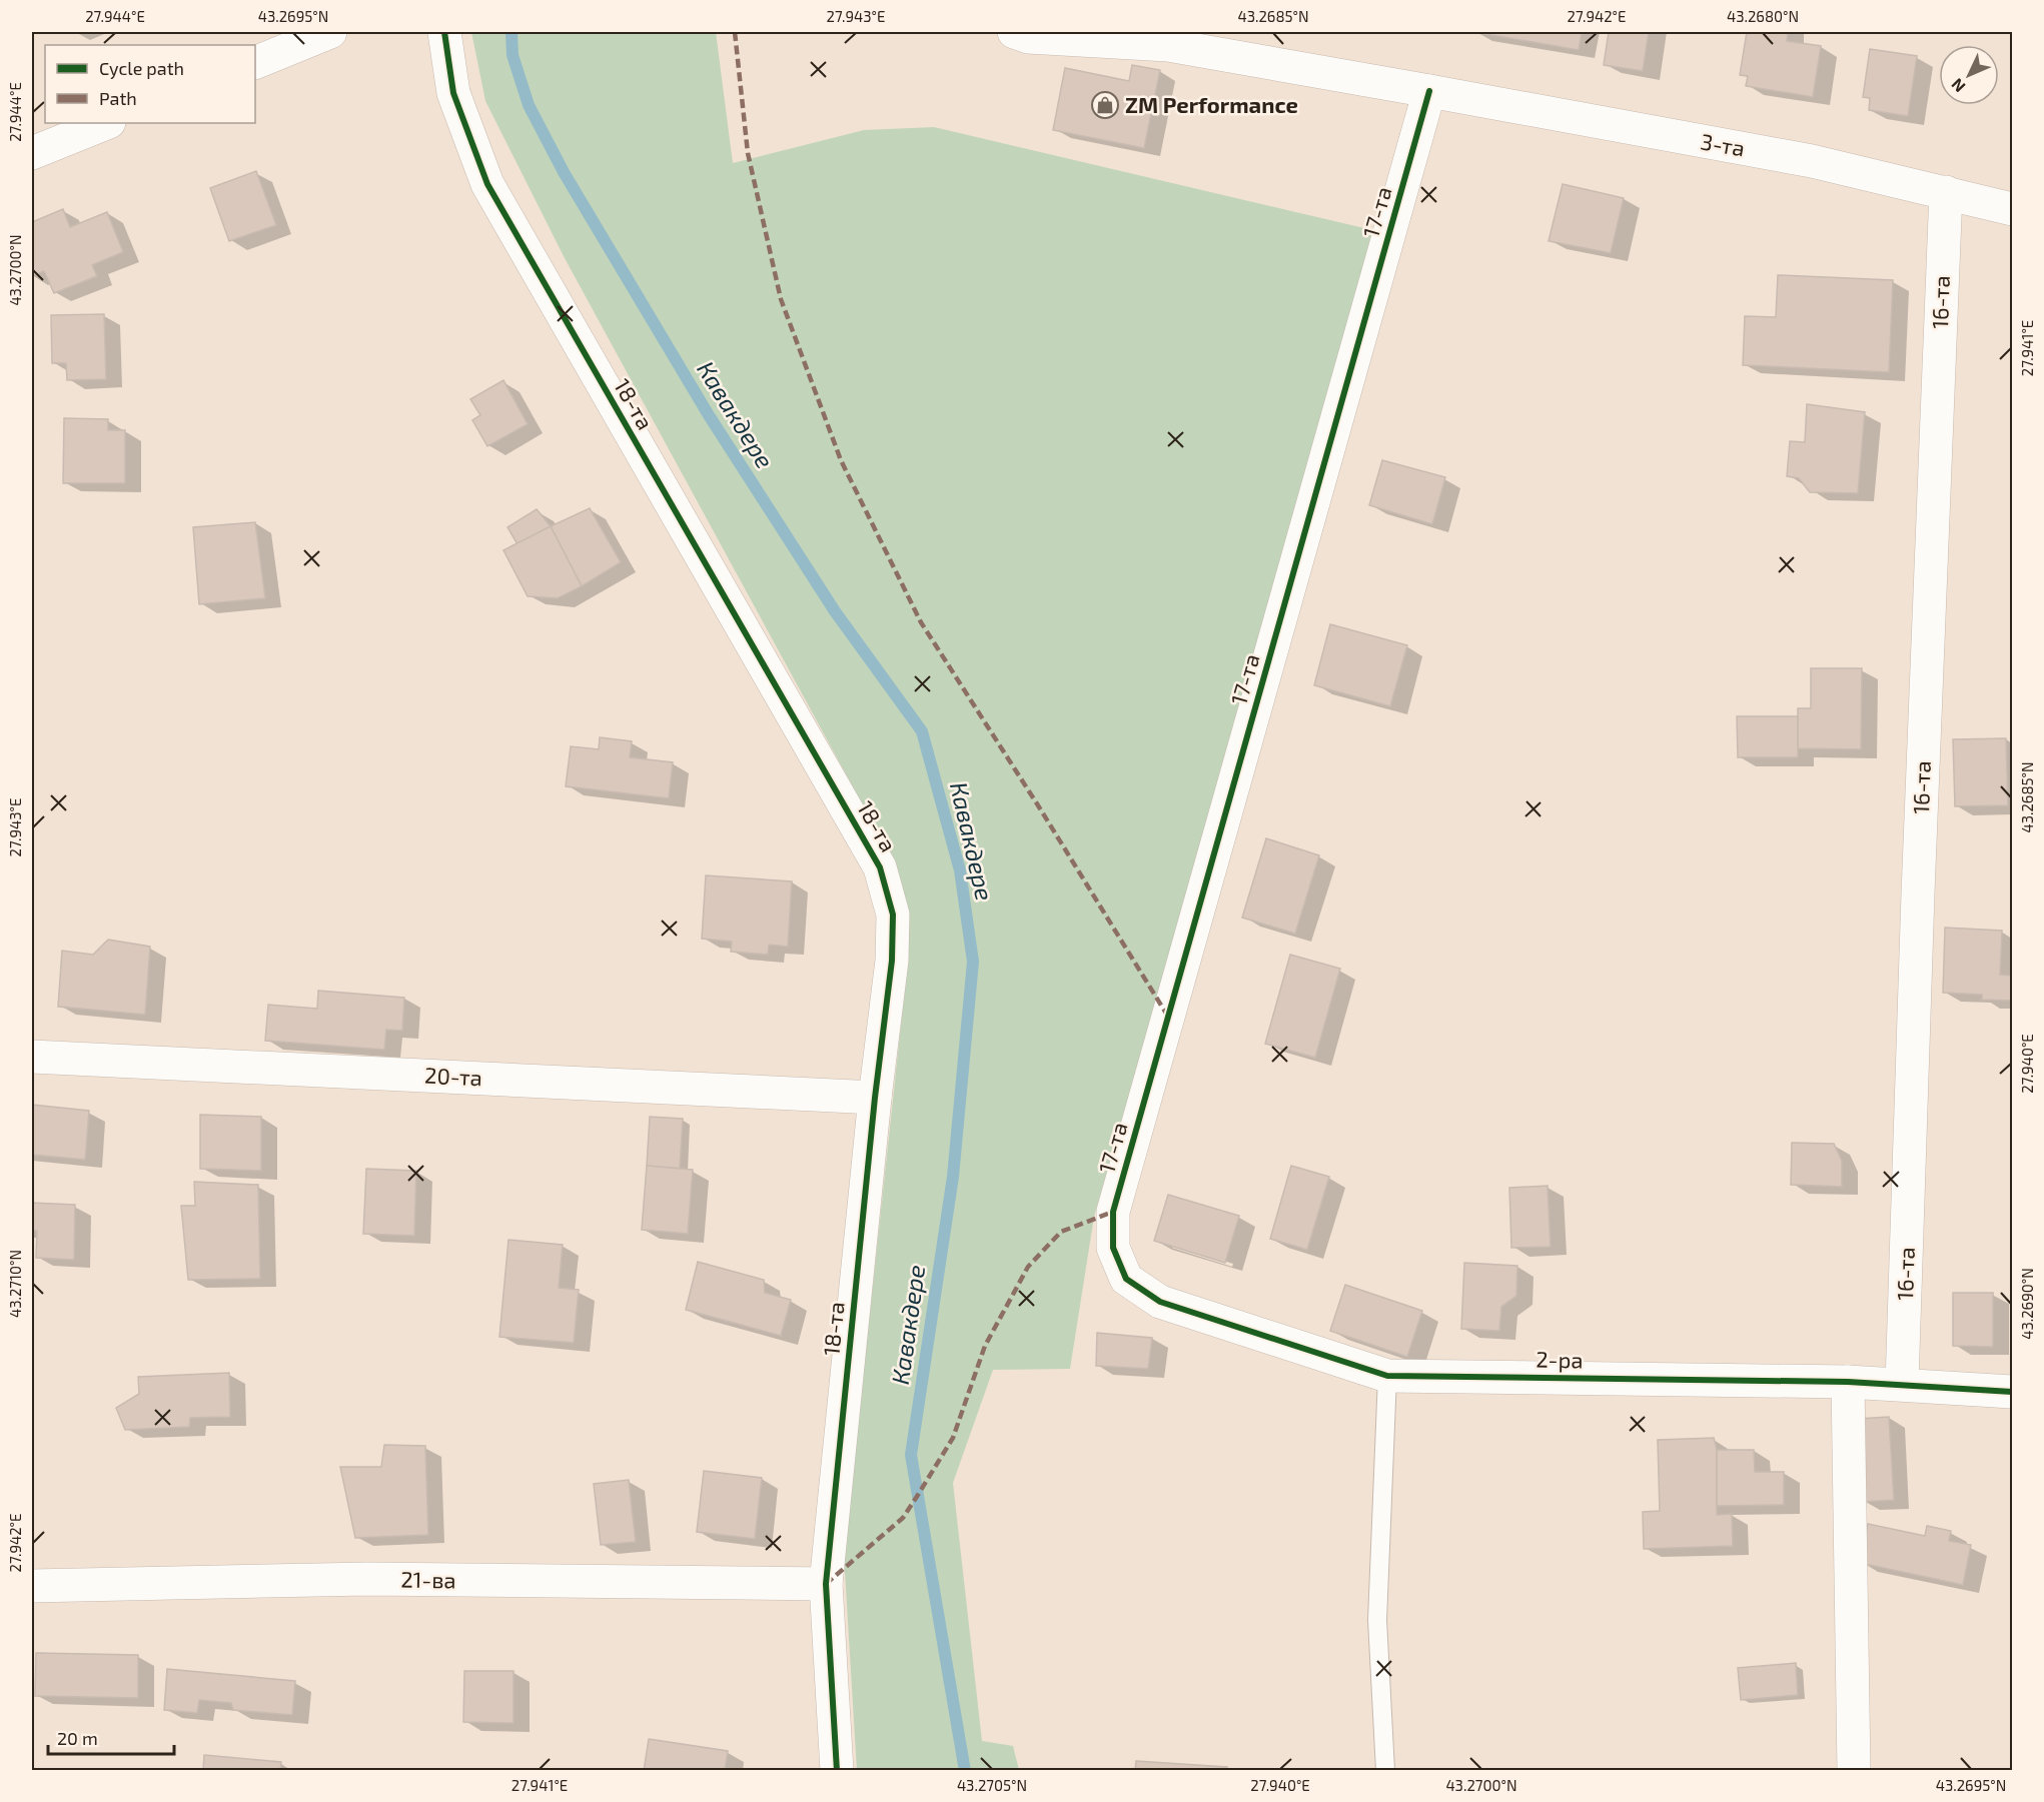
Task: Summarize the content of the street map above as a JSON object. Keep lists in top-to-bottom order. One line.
{"streets":{"street":["3-та","17-та","16-та","18-та","20-та","2-ра","21-ва"]},"crossings":[["3-та","17-та"],["3-та","16-та"],["17-та","2-ра"],["16-та","2-ра"],["18-та","20-та"],["18-та","21-ва"]],"water":["Кавакдере"],"places":{"shop":["ZM Performance"]},"legend":["Cycle path","Path"],"scale_bar":"20 m","north":"bottom left","coordinates":["27.944°E","43.2695°N","27.943°E","43.2685°N","27.942°E","43.2680°N","43.2700°N","27.941°E","27.940°E","43.2710°N","43.2690°N","43.2705°N"]}
